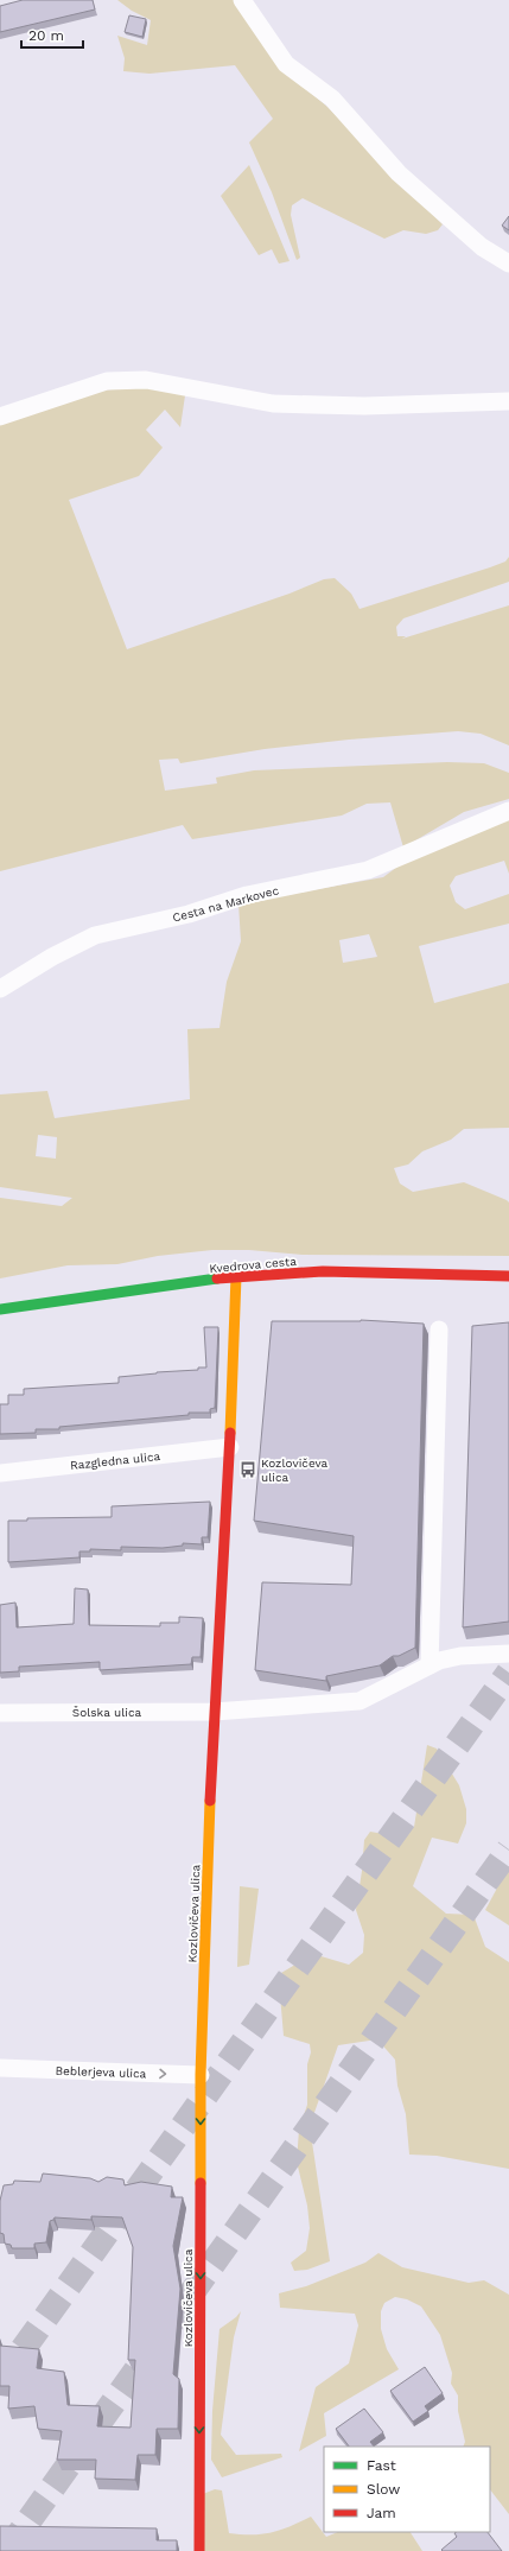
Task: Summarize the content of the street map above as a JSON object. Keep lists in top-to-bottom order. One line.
{"streets":{"street":["Cesta na Markovec","Kvedrova cesta","Razgledna ulica","Šolska ulica","Kozlovičeva ulica","Beblerjeva ulica"]},"crossings":[["Kvedrova cesta","Kozlovičeva ulica"],["Razgledna ulica","Kozlovičeva ulica"],["Šolska ulica","Kozlovičeva ulica"],["Kozlovičeva ulica","Beblerjeva ulica"]],"one_way":["Kozlovičeva ulica","Beblerjeva ulica"],"places":{"bus stop":["Kozlovičeva ulica"]},"legend":["Fast","Slow","Jam"],"scale_bar":"20 m"}
